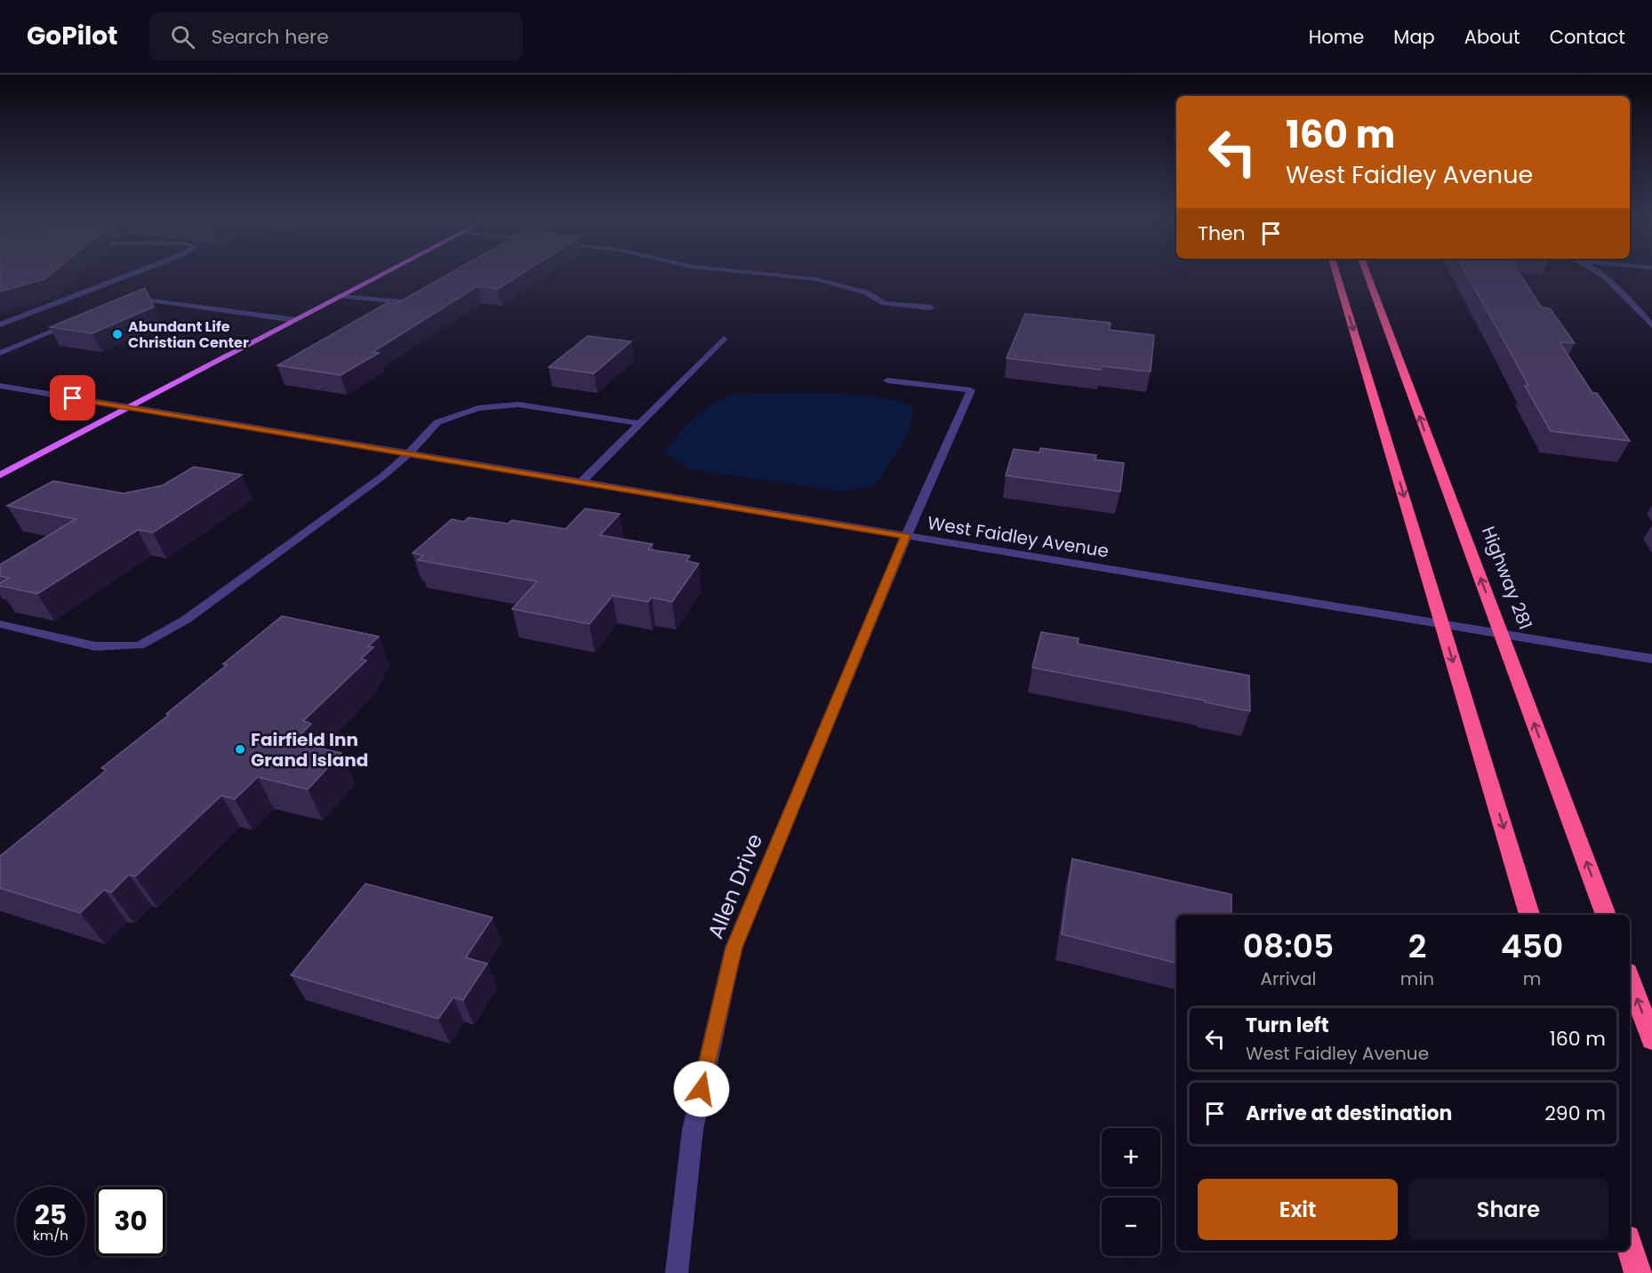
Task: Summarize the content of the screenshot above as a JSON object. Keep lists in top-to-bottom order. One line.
{"streets":{"highway":["Highway 281"],"street":["West Faidley Avenue","Allen Drive"]},"crossings":[["West Faidley Avenue","Highway 281"],["West Faidley Avenue","Allen Drive"]],"places":["Abundant Life Christian Center","Fairfield Inn Grand Island"],"page":{"header":"GoPilot","search":"Search here","nav":["Home","Map","About","Contact"],"turn":["160 m","West Faidley Avenue"],"then":"Then","eta":["08:05","Arrival","2","min","450","m"],"list":[{"name":"Turn left","note":"West Faidley Avenue","value":"160 m"},{"name":"Arrive at destination","value":"290 m"}],"map_buttons":["+","−"],"buttons":["Exit","Share"],"speed":"25 km/h","limit":"30"}}
